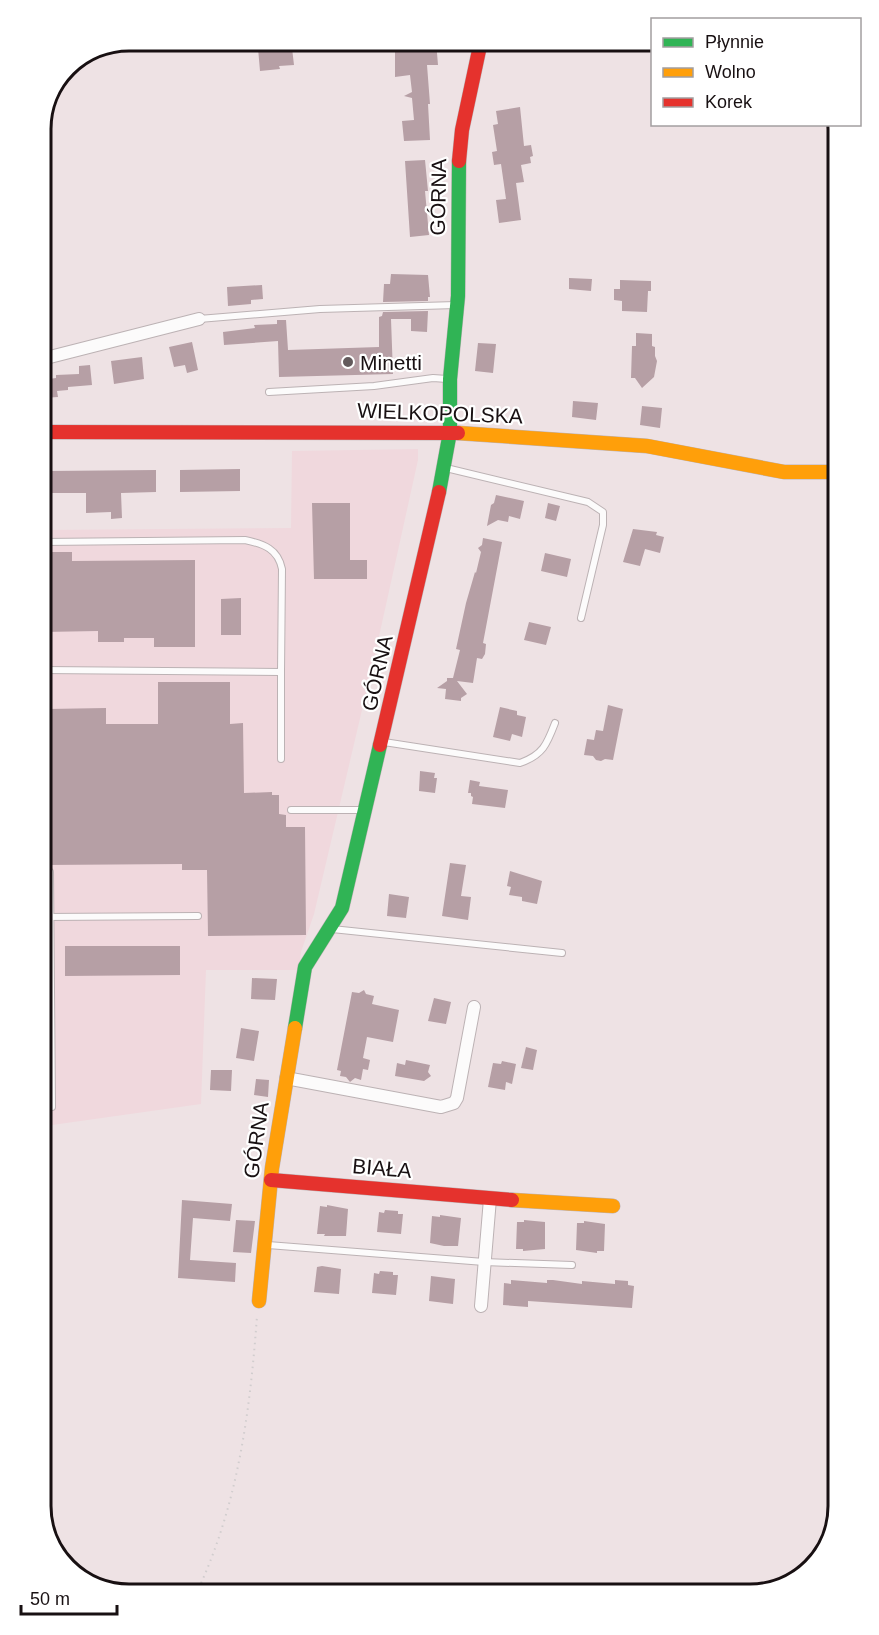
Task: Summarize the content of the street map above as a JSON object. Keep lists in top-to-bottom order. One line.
{"streets":{"street":["GÓRNA","WIELKOPOLSKA","BIAŁA"]},"crossings":[["GÓRNA","WIELKOPOLSKA"],["GÓRNA","BIAŁA"]],"places":["Minetti"],"legend":["Płynnie","Wolno","Korek"],"scale_bar":"50 m"}
